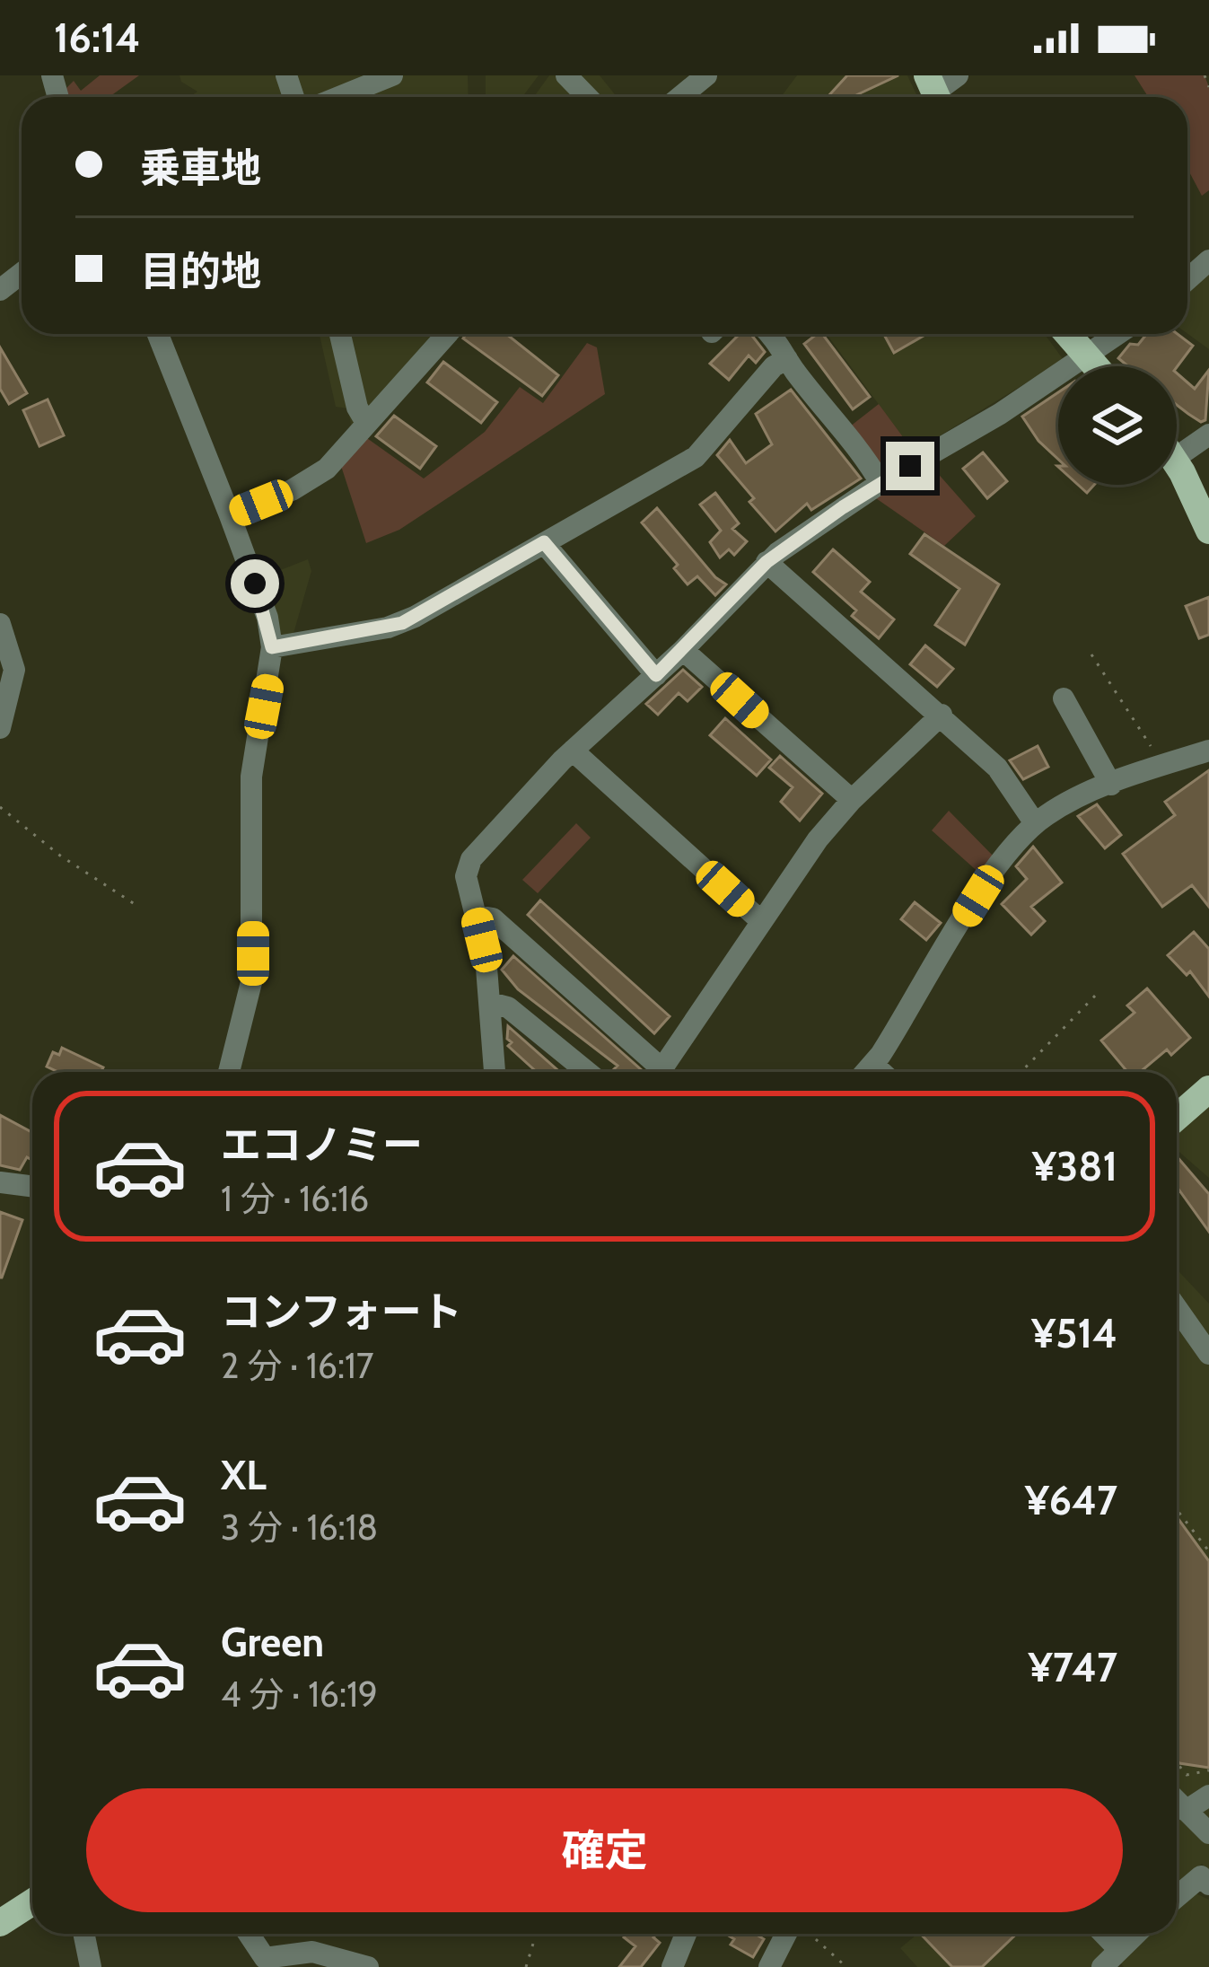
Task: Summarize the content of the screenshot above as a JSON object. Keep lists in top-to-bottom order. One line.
{"page":{"status":"16:14","banner":["乗車地","目的地"],"list":[{"name":"エコノミー","note":"1 分 · 16:16","value":"¥381"},{"name":"コンフォート","note":"2 分 · 16:17","value":"¥514"},{"name":"XL","note":"3 分 · 16:18","value":"¥647"},{"name":"Green","note":"4 分 · 16:19","value":"¥747"}],"buttons":"確定"}}
